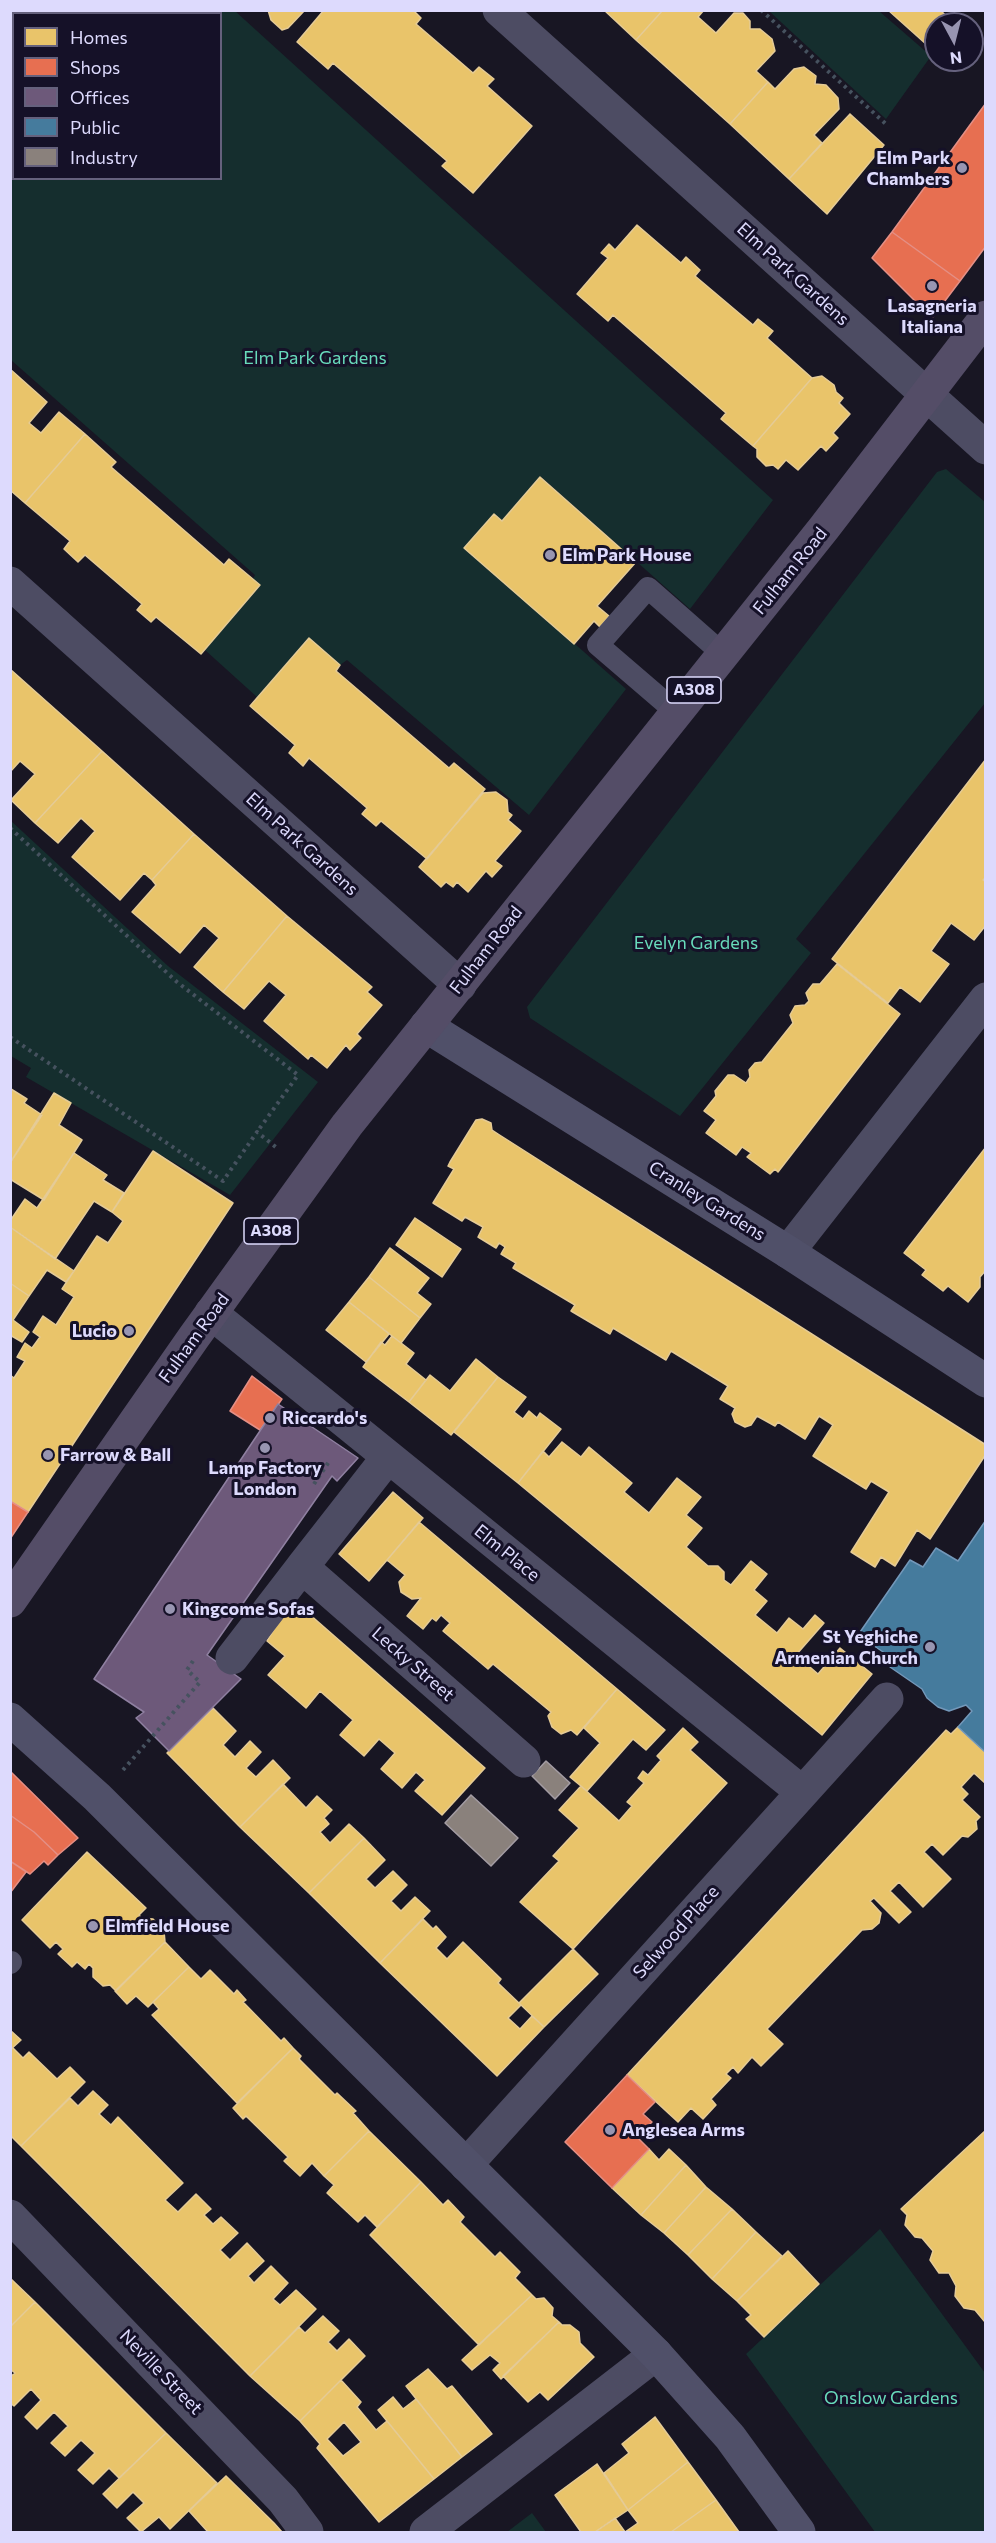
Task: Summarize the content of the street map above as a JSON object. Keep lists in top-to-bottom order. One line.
{"streets":{"main road":["Fulham Road","A308"],"street":["Elm Park Gardens","Cranley Gardens","Elm Place","Lecky Street","Selwood Place","Neville Street"]},"crossings":[["Elm Park Gardens","Fulham Road"],["Fulham Road","Cranley Gardens"],["Fulham Road","Elm Place"],["Elm Place","Selwood Place"]],"parks":["Elm Park Gardens","Evelyn Gardens","Onslow Gardens"],"places":["Elm Park Chambers","Lasagneria Italiana","Elm Park House","Lucio","Riccardo's","Lamp Factory London","Farrow & Ball","Kingcome Sofas","St Yeghiche Armenian Church","Elmfield House","Anglesea Arms"],"legend":["Homes","Shops","Offices","Public","Industry"],"north":"bottom"}
